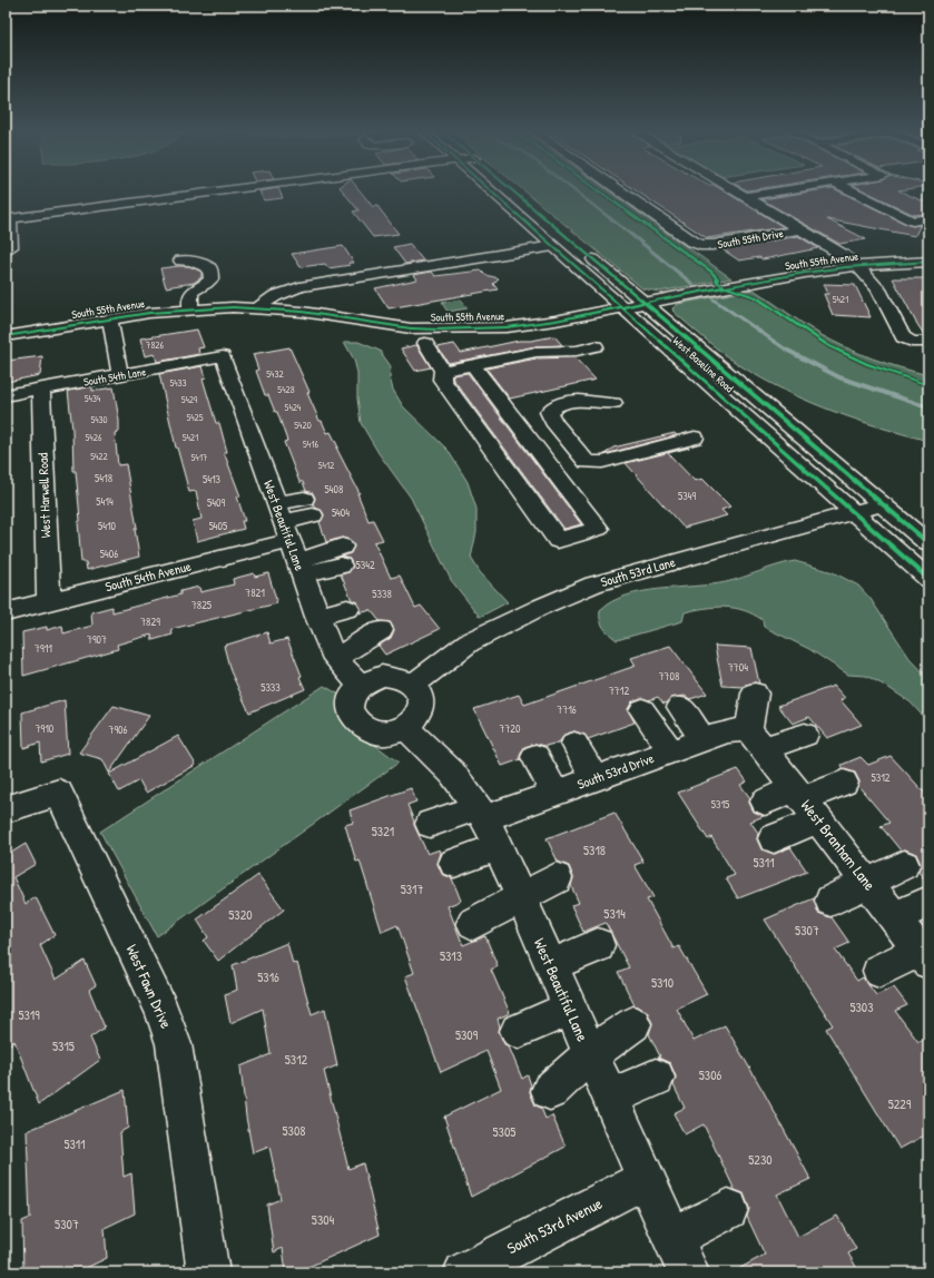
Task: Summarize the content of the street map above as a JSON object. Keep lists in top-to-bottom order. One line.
{"streets":{"street":["South 55th Drive","South 55th Avenue","West Baseline Road","South 54th Lane","West Harwell Road","West Beautiful Lane","South 53rd Lane","South 54th Avenue","South 53rd Drive","West Branham Lane","West Fawn Drive","South 53rd Avenue"]},"crossings":[["South 55th Avenue","West Baseline Road"],["West Baseline Road","South 53rd Lane"],["South 54th Lane","West Harwell Road"],["South 54th Lane","West Beautiful Lane"],["West Harwell Road","South 54th Avenue"],["West Beautiful Lane","South 53rd Lane"],["West Beautiful Lane","South 54th Avenue"],["West Beautiful Lane","South 53rd Drive"],["West Beautiful Lane","South 53rd Avenue"],["South 53rd Drive","West Branham Lane"]],"house_numbers":["5421","7826","5432","5433","5428","5434","5429","5424","5425","5430","5420","5426","5421","5416","5422","5417","5412","5418","5413","5408","5349","5414","5409","5404","5410","5405","5406","5342","7821","5338","7825","7829","7907","7911","7704","7708","5333","7712","7716","7910","7720","7906","5312","5315","5321","5318","5311","5317","5314","5320","5307","5313","5316","5310","5303","5319","5309","5315","5312","5306","5229","5308","5305","5311","5230","5304","5307"]}
